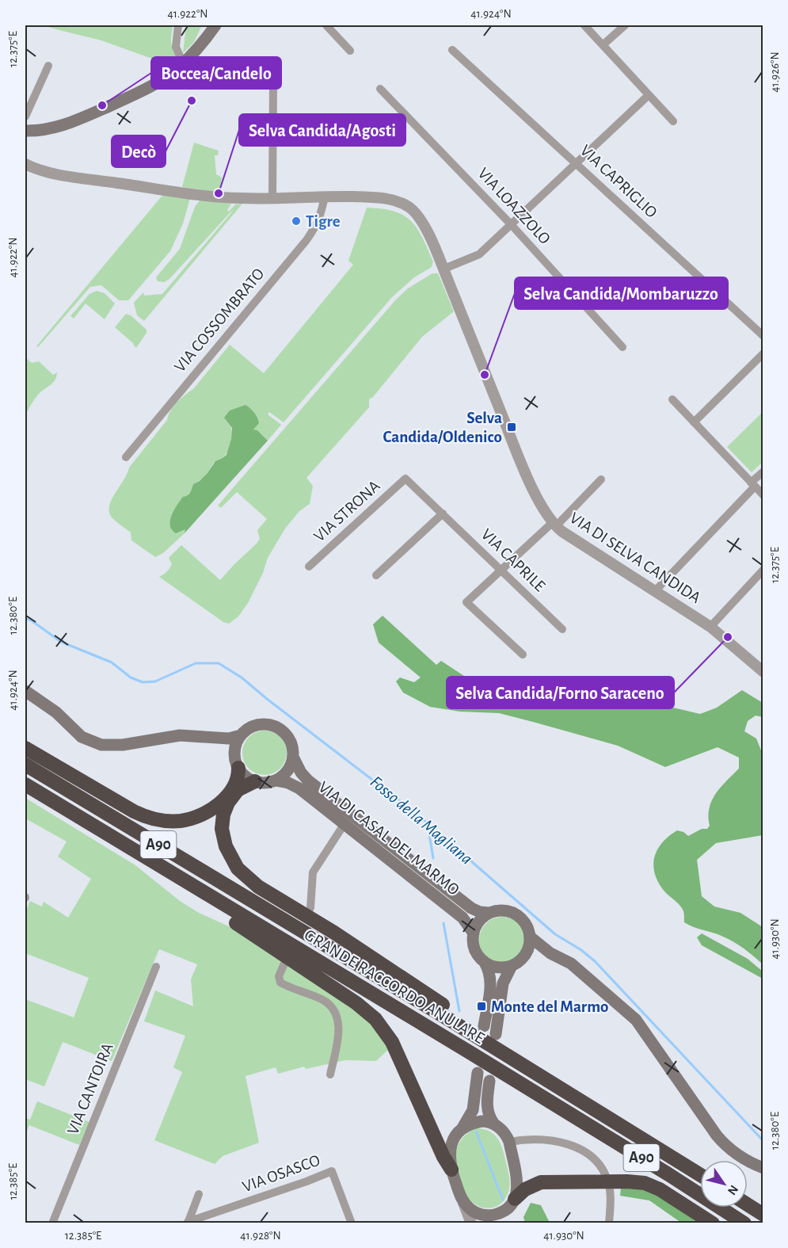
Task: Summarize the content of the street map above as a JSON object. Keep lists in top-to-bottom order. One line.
{"streets":{"highway":["A90","GRANDE RACCORDO ANULARE"],"main road":["VIA DI CASAL DEL MARMO"],"street":["VIA CAPRIGLIO","VIA LOAZZOLO","VIA COSSOMBRATO","VIA STRONA","VIA DI SELVA CANDIDA","VIA CAPRILE","VIA CANTOIRA","VIA OSASCO"]},"crossings":[["VIA COSSOMBRATO","VIA DI SELVA CANDIDA"],["VIA STRONA","VIA CAPRILE"]],"water":["Fosso della Magliana"],"places":{"other":["Decò","Boccea/Candelo","Selva Candida/Agosti","Tigre","Selva Candida/Mombaruzzo","Selva Candida/Forno Saraceno"],"transit":["Selva Candida/Oldenico","Monte del Marmo"]},"north":"bottom right","coordinates":["41.922°N","41.924°N","12.375°E","41.926°N","12.380°E","41.930°N","12.385°E","41.928°N"]}
